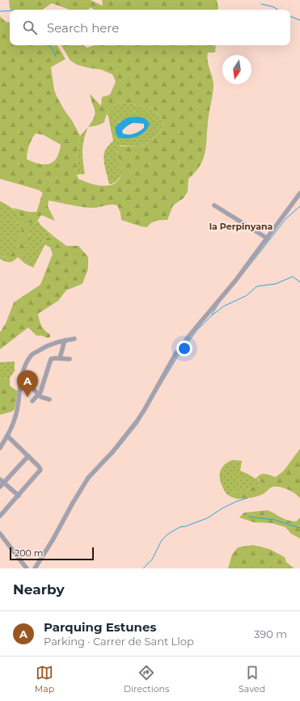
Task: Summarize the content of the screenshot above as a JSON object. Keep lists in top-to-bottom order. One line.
{"districts":["la Perpinyana"],"scale_bar":"200 m","north":"bottom","page":{"search":"Search here","pins":"A","scale":"200 m","heading":"Nearby","list":[{"mark":"A","name":"Parquing Estunes","note":"Parking · Carrer de Sant Llop","value":"390 m"}],"nav":["Map","Directions","Saved"]}}
